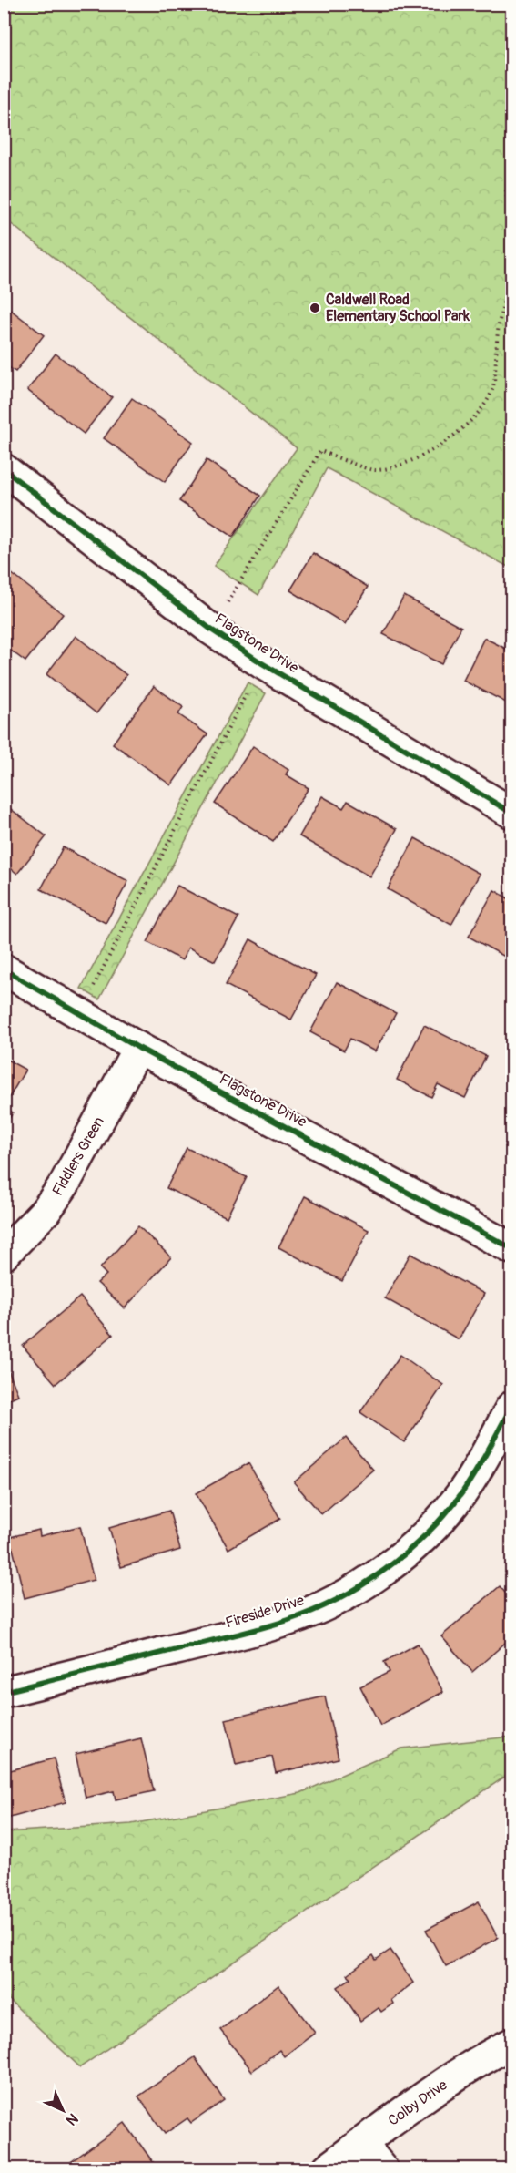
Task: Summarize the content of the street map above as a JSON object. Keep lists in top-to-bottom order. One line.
{"streets":{"street":["Flagstone Drive","Fiddlers Green","Fireside Drive","Colby Drive"]},"crossings":[["Flagstone Drive","Fiddlers Green"]],"places":["Caldwell Road Elementary School Park"],"north":"bottom right"}
